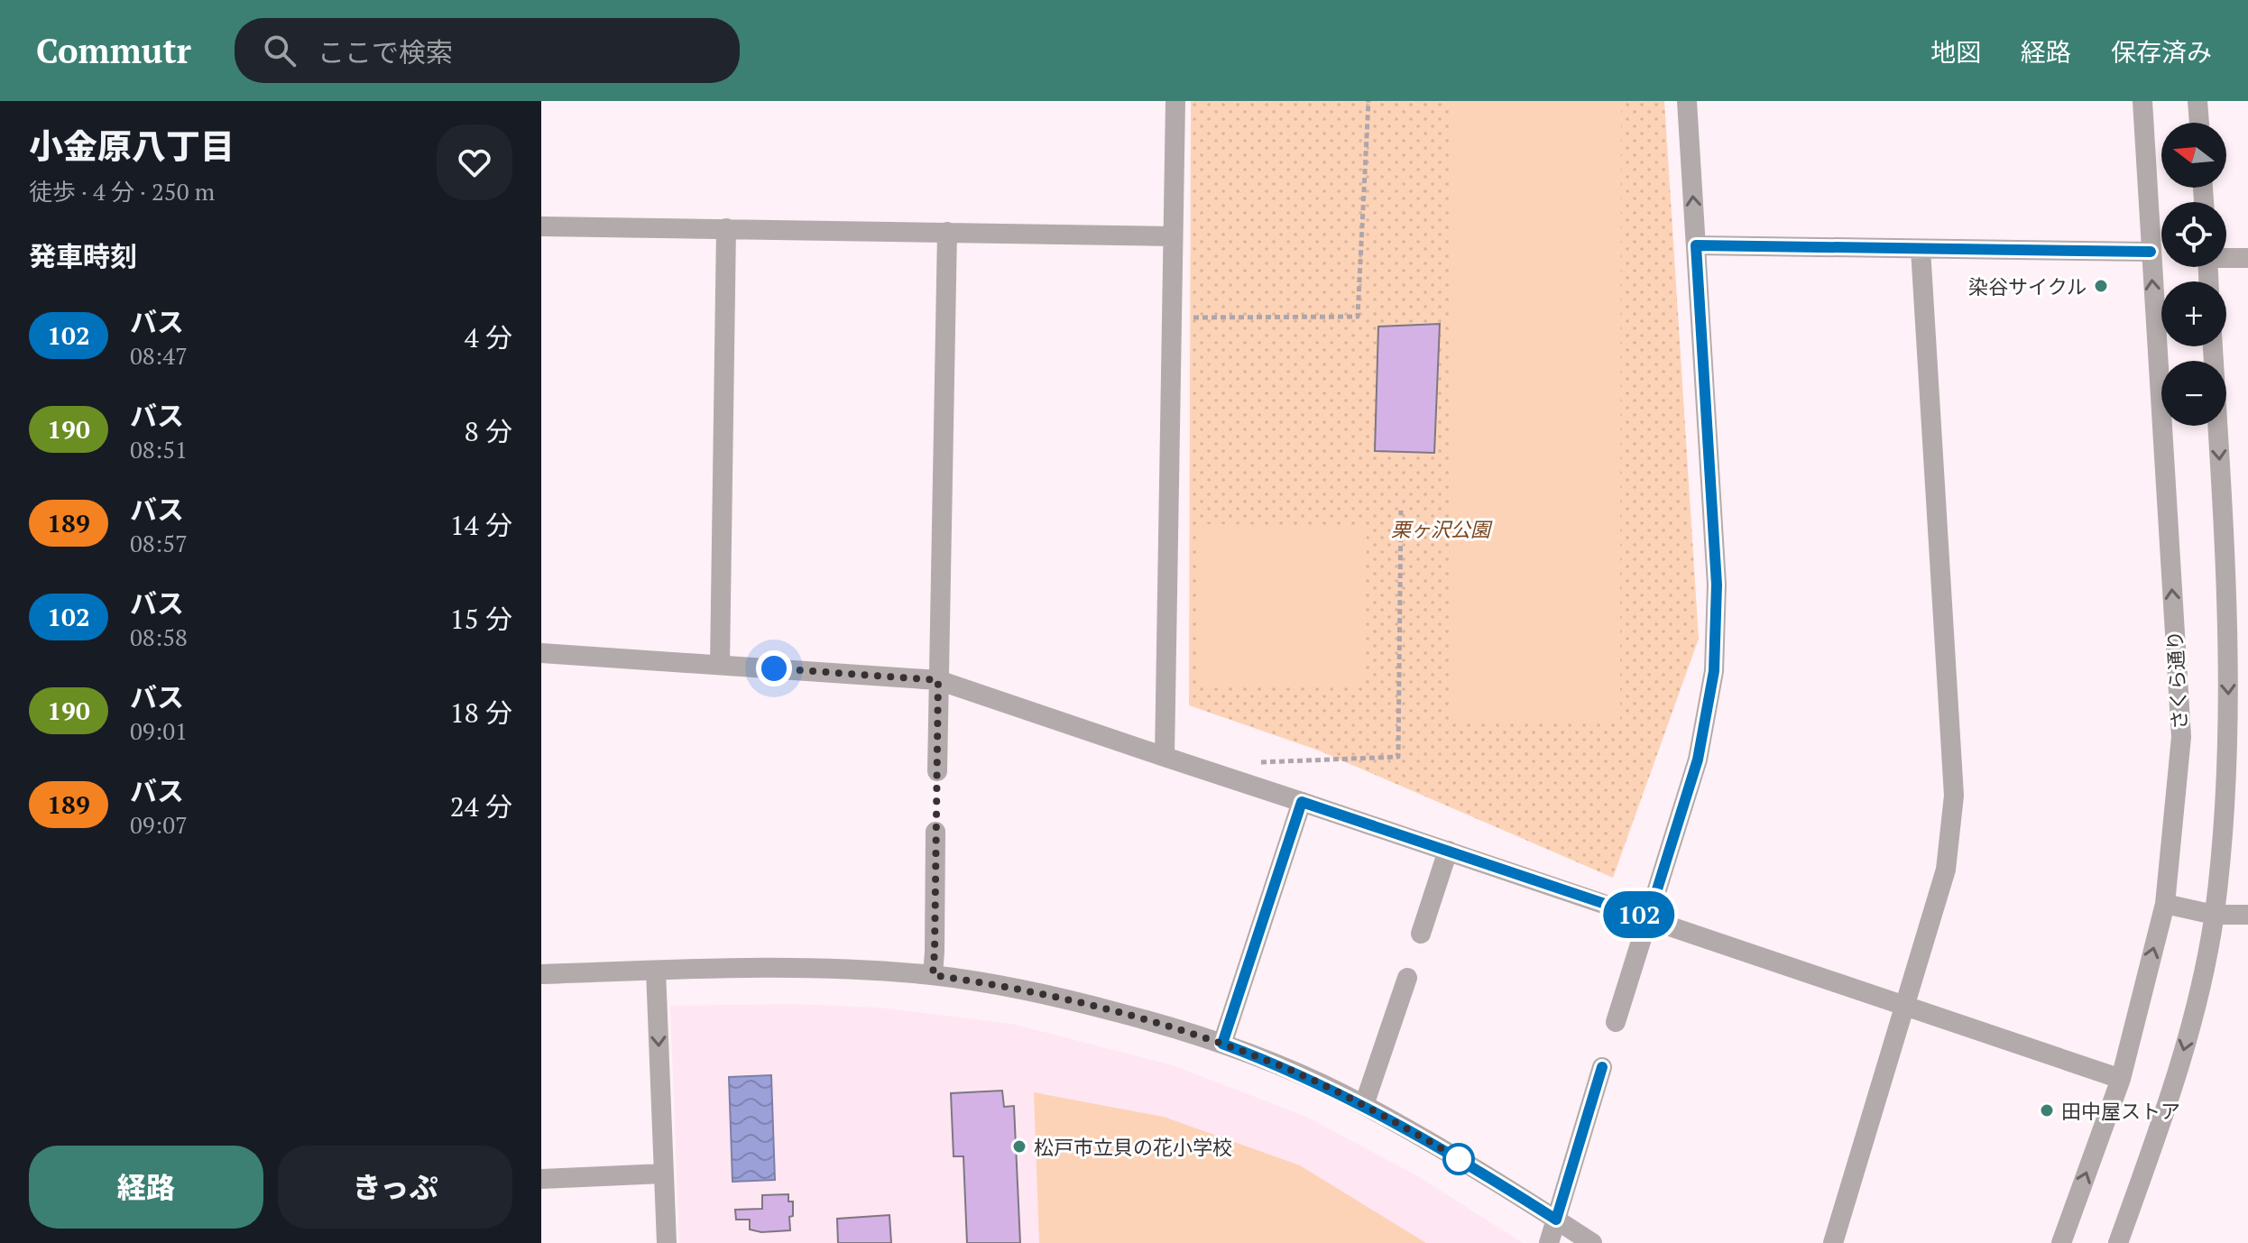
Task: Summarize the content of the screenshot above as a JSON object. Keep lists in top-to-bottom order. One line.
{"streets":{"street":["さくら通り"]},"parks":["栗ヶ沢公園"],"places":["染谷サイクル","田中屋ストア","松戸市立貝の花小学校"],"lines":["bus line 102"],"north":"left","page":{"header":"Commutr","search":"ここで検索","nav":["地図","経路","保存済み"],"heading":[["小金原八丁目","徒歩 · 4 分 · 250 m"],"発車時刻"],"on_map":"102","map_buttons":["+","−"],"list":[{"mark":"102","name":"バス","note":"08:47","value":"4 分"},{"mark":"190","name":"バス","note":"08:51","value":"8 分"},{"mark":"189","name":"バス","note":"08:57","value":"14 分"},{"mark":"102","name":"バス","note":"08:58","value":"15 分"},{"mark":"190","name":"バス","note":"09:01","value":"18 分"},{"mark":"189","name":"バス","note":"09:07","value":"24 分"}],"buttons":["経路","きっぷ"]}}
